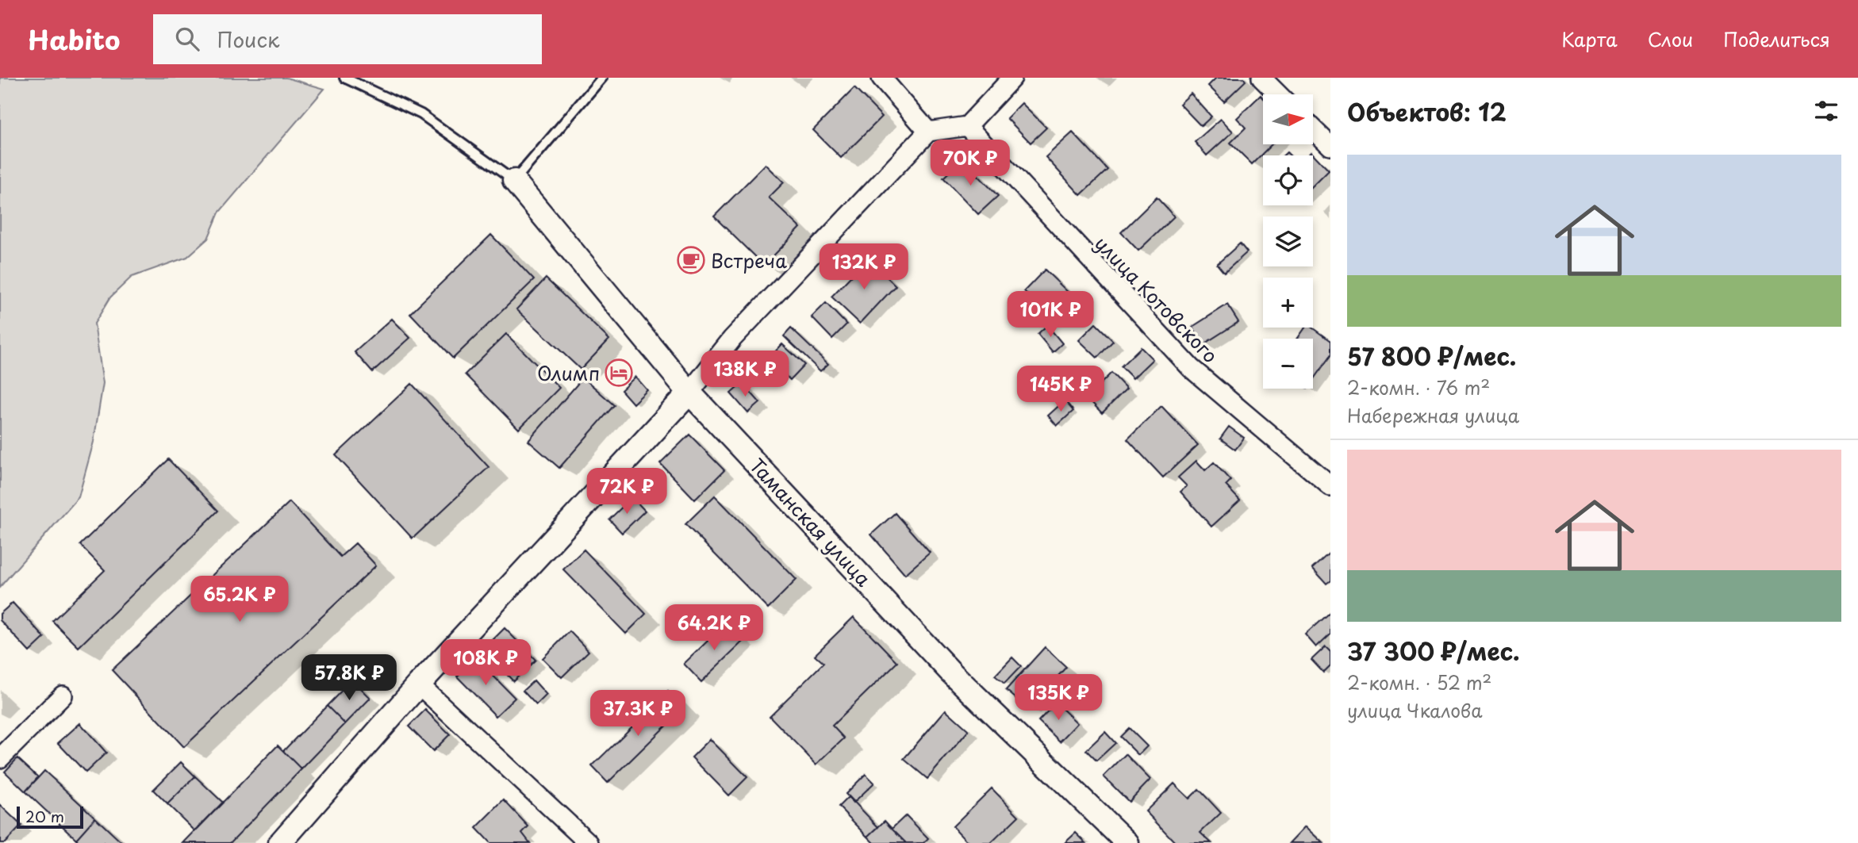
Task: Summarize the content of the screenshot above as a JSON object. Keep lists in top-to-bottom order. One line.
{"streets":{"street":["улица Котовского","Таманская улица"]},"places":{"cafe":["Встреча"],"hotel":["Олимп"]},"scale_bar":"20 m","north":"right","page":{"header":"Habito","search":"Поиск","nav":["Карта","Слои","Поделиться"],"heading":"Объектов: 12","map_buttons":["+","−"],"price":["70K ₽","132K ₽","101K ₽","138K ₽","145K ₽","72K ₽","65.2K ₽","64.2K ₽","108K ₽","57.8K ₽","135K ₽","37.3K ₽"],"list":[{"name":"57 800 ₽/мес.","note":"2-комн. · 76 m² · Набережная улица"},{"name":"37 300 ₽/мес.","note":"2-комн. · 52 m² · улица Чкалова"}],"scale":"20 m"}}
